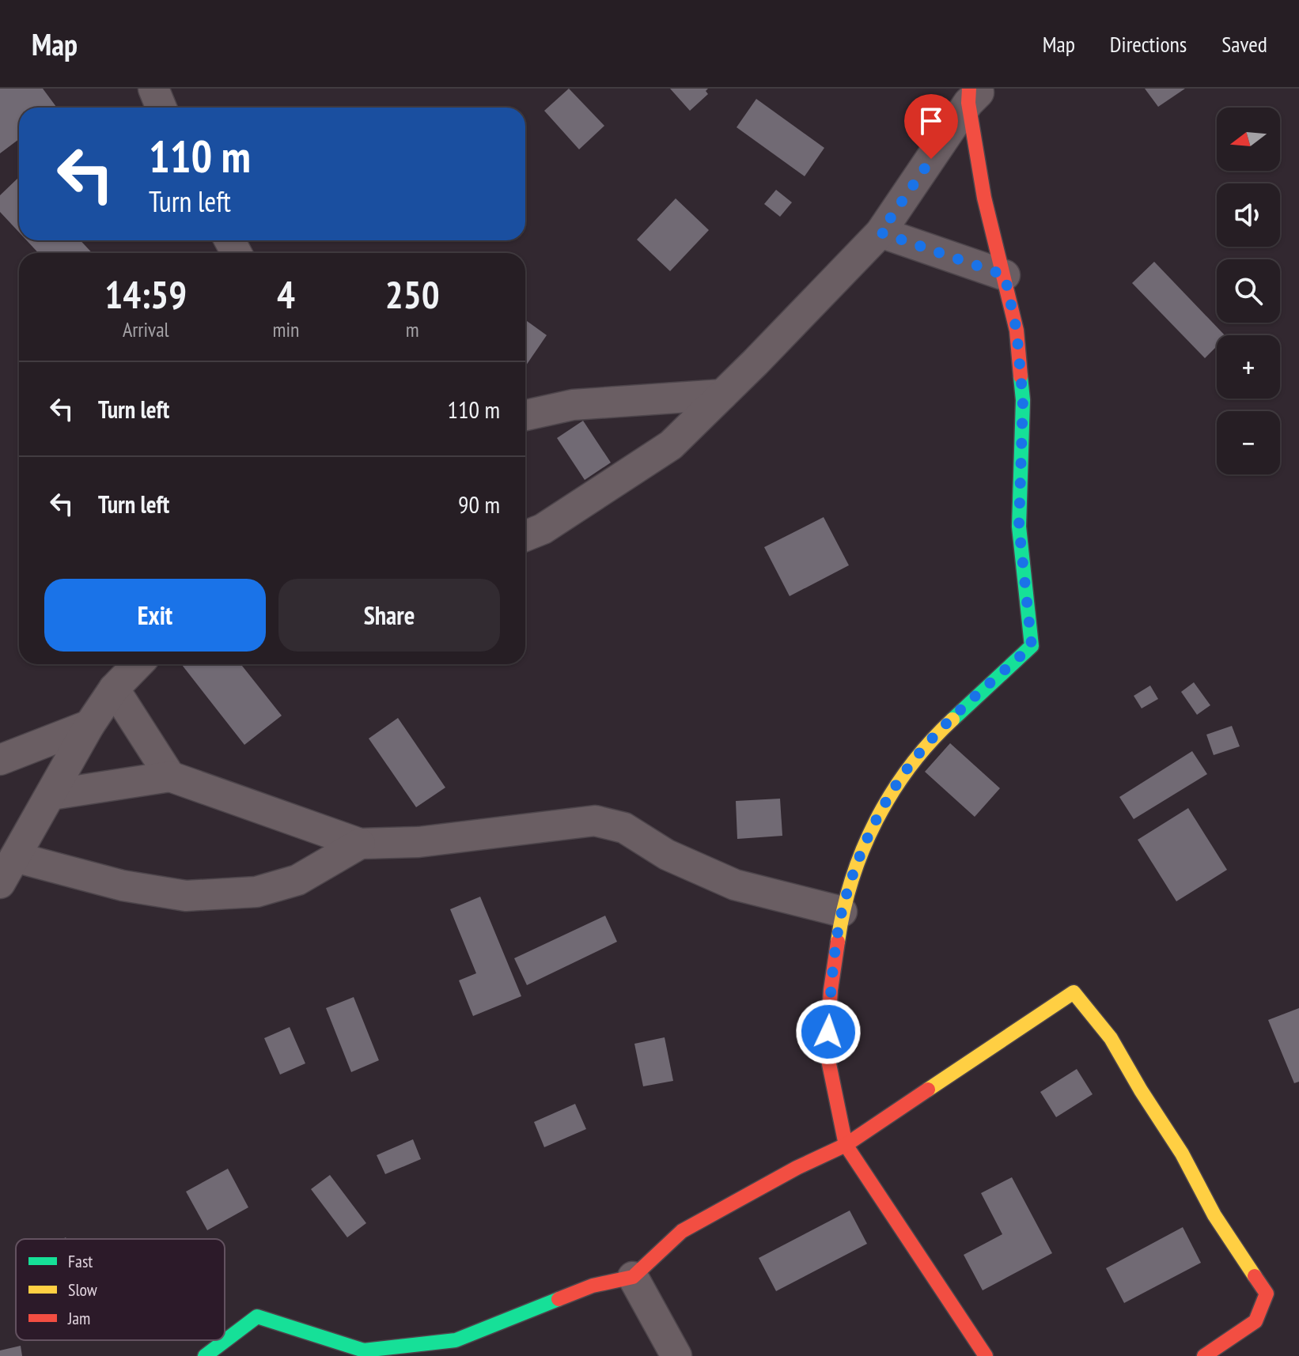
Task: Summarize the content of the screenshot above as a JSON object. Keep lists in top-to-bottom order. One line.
{"legend":["Fast","Slow","Jam"],"north":"left","page":{"header":"Map","nav":["Map","Directions","Saved"],"map_buttons":["+","−"],"turn":["110 m","Turn left"],"eta":["14:59","Arrival","4","min","250","m"],"list":[{"name":"Turn left","value":"110 m"},{"name":"Turn left","value":"90 m"}],"buttons":["Exit","Share"]}}
